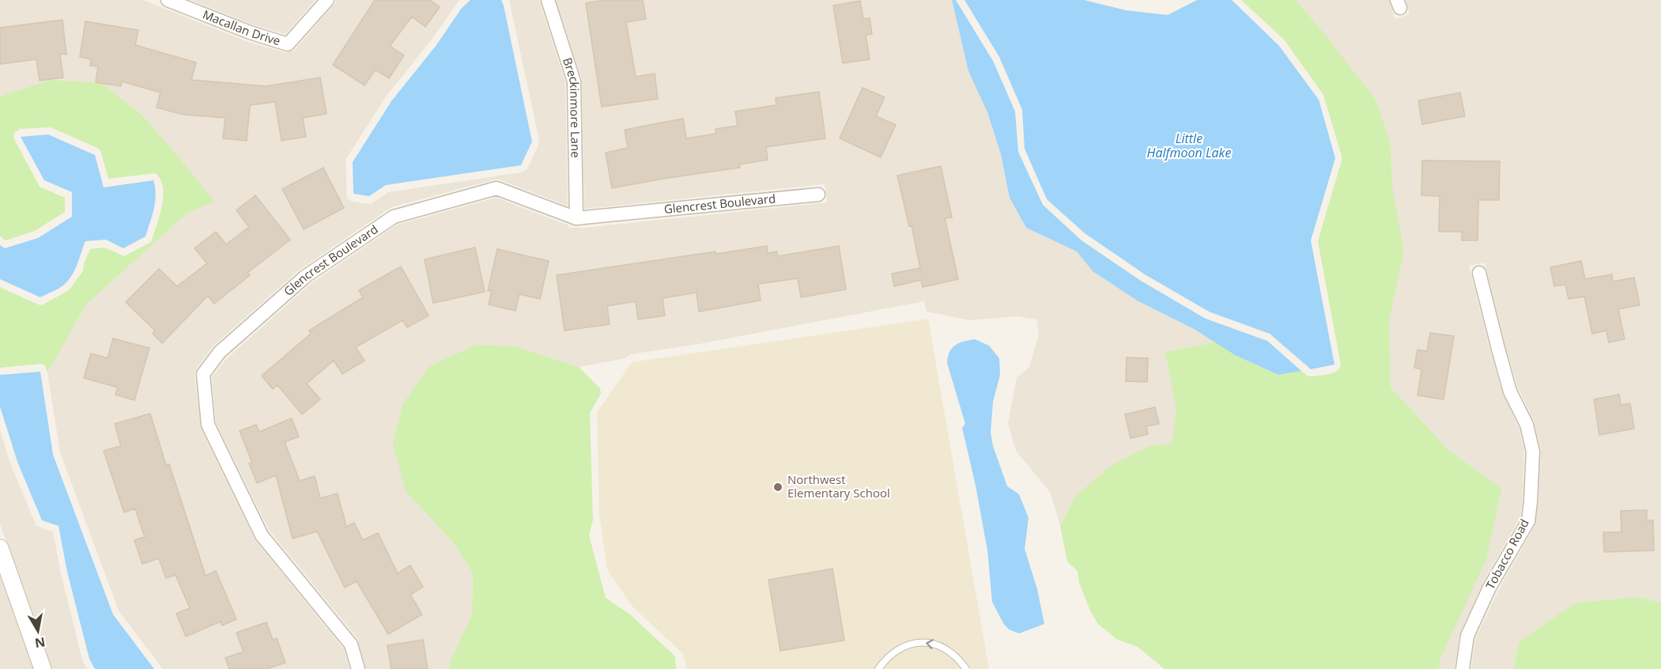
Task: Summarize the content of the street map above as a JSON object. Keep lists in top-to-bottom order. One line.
{"streets":{"street":["Macallan Drive","Breckinmore Lane","Glencrest Boulevard","Tobacco Road"]},"crossings":[["Breckinmore Lane","Glencrest Boulevard"]],"water":["Little Halfmoon Lake"],"places":["Northwest Elementary School"],"north":"bottom"}
